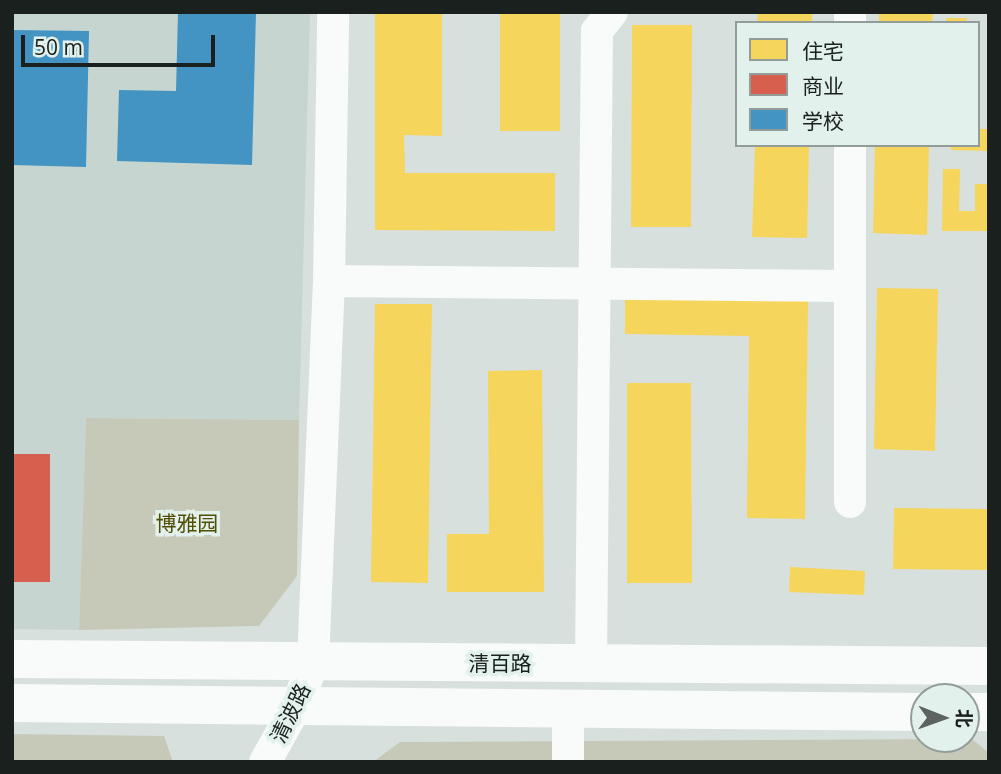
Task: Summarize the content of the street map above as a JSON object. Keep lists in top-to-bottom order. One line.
{"streets":{"street":["清百路","清波路"]},"crossings":[["清百路","清波路"]],"parks":["博雅园"],"legend":["住宅","商业","学校"],"scale_bar":"50 m","north":"right"}
